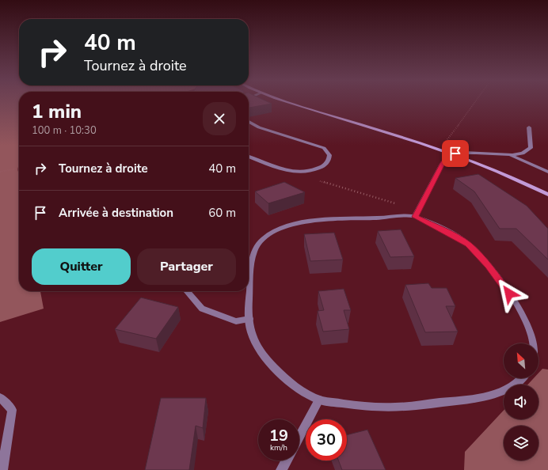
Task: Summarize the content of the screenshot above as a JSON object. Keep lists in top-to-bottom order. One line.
{"north":"top left","page":{"turn":["40 m","Tournez à droite"],"heading":["1 min","100 m · 10:30"],"list":[{"name":"Tournez à droite","value":"40 m"},{"name":"Arrivée à destination","value":"60 m"}],"buttons":["Quitter","Partager"],"speed":"19 km/h","limit":"30"}}
